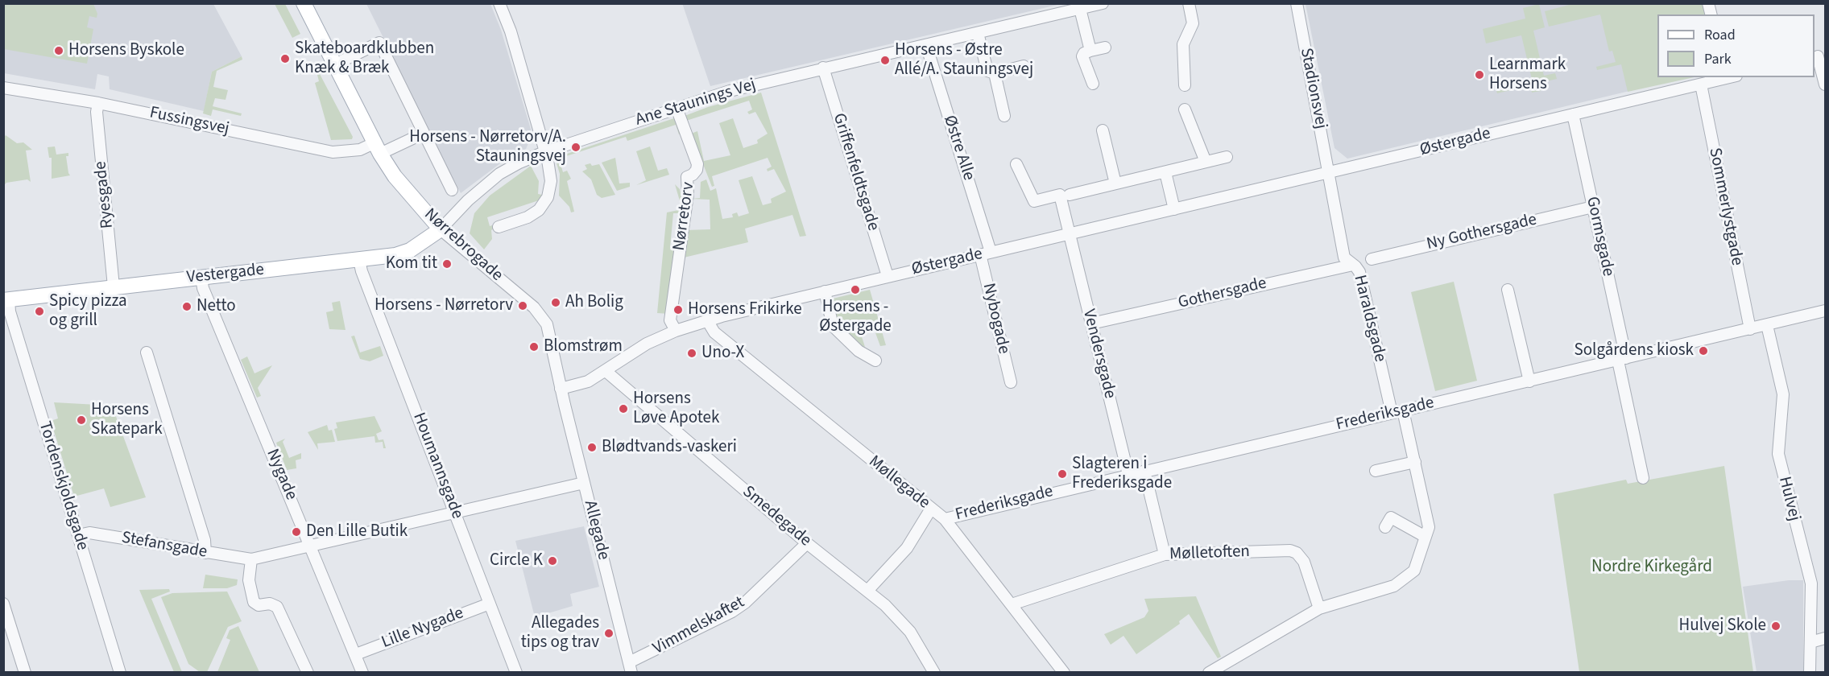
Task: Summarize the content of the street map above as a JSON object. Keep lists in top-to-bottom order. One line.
{"streets":{"main road":["Nørrebrogade","Vestergade"],"street":["Stadionsvej","Ane Staunings Vej","Fussingsvej","Østergade","Østre Alle","Griffenfeldtsgade","Ryesgade","Sommerlystgade","Nørretorv","Ny Gothersgade","Gormsgade","Gothersgade","Nybogade","Haraldsgade","Vendersgade","Frederiksgade","Houmannsgade","Nygade","Møllegade","Tordenskjoldsgade","Hulvej","Smedegade","Allegade","Stefansgade","Mølletoften","Vimmelskaftet","Lille Nygade"]},"crossings":[["Stadionsvej","Østergade"],["Stadionsvej","Haraldsgade"],["Ane Staunings Vej","Østre Alle"],["Ane Staunings Vej","Griffenfeldtsgade"],["Ane Staunings Vej","Nørretorv"],["Ane Staunings Vej","Nørrebrogade"],["Ane Staunings Vej","Vestergade"],["Fussingsvej","Ryesgade"],["Fussingsvej","Nørrebrogade"],["Østergade","Østre Alle"],["Østergade","Griffenfeldtsgade"],["Østergade","Sommerlystgade"],["Østergade","Gormsgade"],["Østergade","Nybogade"],["Østergade","Haraldsgade"],["Østergade","Vendersgade"],["Østergade","Møllegade"],["Østre Alle","Nybogade"],["Ryesgade","Vestergade"],["Sommerlystgade","Frederiksgade"],["Ny Gothersgade","Gormsgade"],["Gormsgade","Frederiksgade"],["Nørrebrogade","Vestergade"],["Nørrebrogade","Allegade"],["Vestergade","Houmannsgade"],["Vestergade","Nygade"],["Vestergade","Tordenskjoldsgade"],["Gothersgade","Haraldsgade"],["Gothersgade","Vendersgade"],["Haraldsgade","Frederiksgade"],["Vendersgade","Frederiksgade"],["Frederiksgade","Møllegade"],["Frederiksgade","Hulvej"],["Houmannsgade","Stefansgade"],["Houmannsgade","Lille Nygade"],["Nygade","Stefansgade"],["Nygade","Lille Nygade"],["Møllegade","Mølletoften"],["Tordenskjoldsgade","Stefansgade"],["Smedegade","Vimmelskaftet"],["Allegade","Stefansgade"],["Allegade","Vimmelskaftet"]],"parks":["Nordre Kirkegård"],"places":["Horsens Byskole","Skateboardklubben Knæk & Bræk","Horsens - Østre Allé/A. Stauningsvej","Learnmark Horsens","Horsens - Nørretorv/A. Stauningsvej","Kom tit","Horsens - Østergade","Ah Bolig","Horsens - Nørretorv","Netto","Horsens Frikirke","Spicy pizza og grill","Blomstrøm","Solgårdens kiosk","Uno-X","Horsens Løve Apotek","Horsens Skatepark","Blødtvands-vaskeri","Slagteren i Frederiksgade","Den Lille Butik","Circle K","Hulvej Skole","Allegades tips og trav"],"legend":["Road","Park"]}
